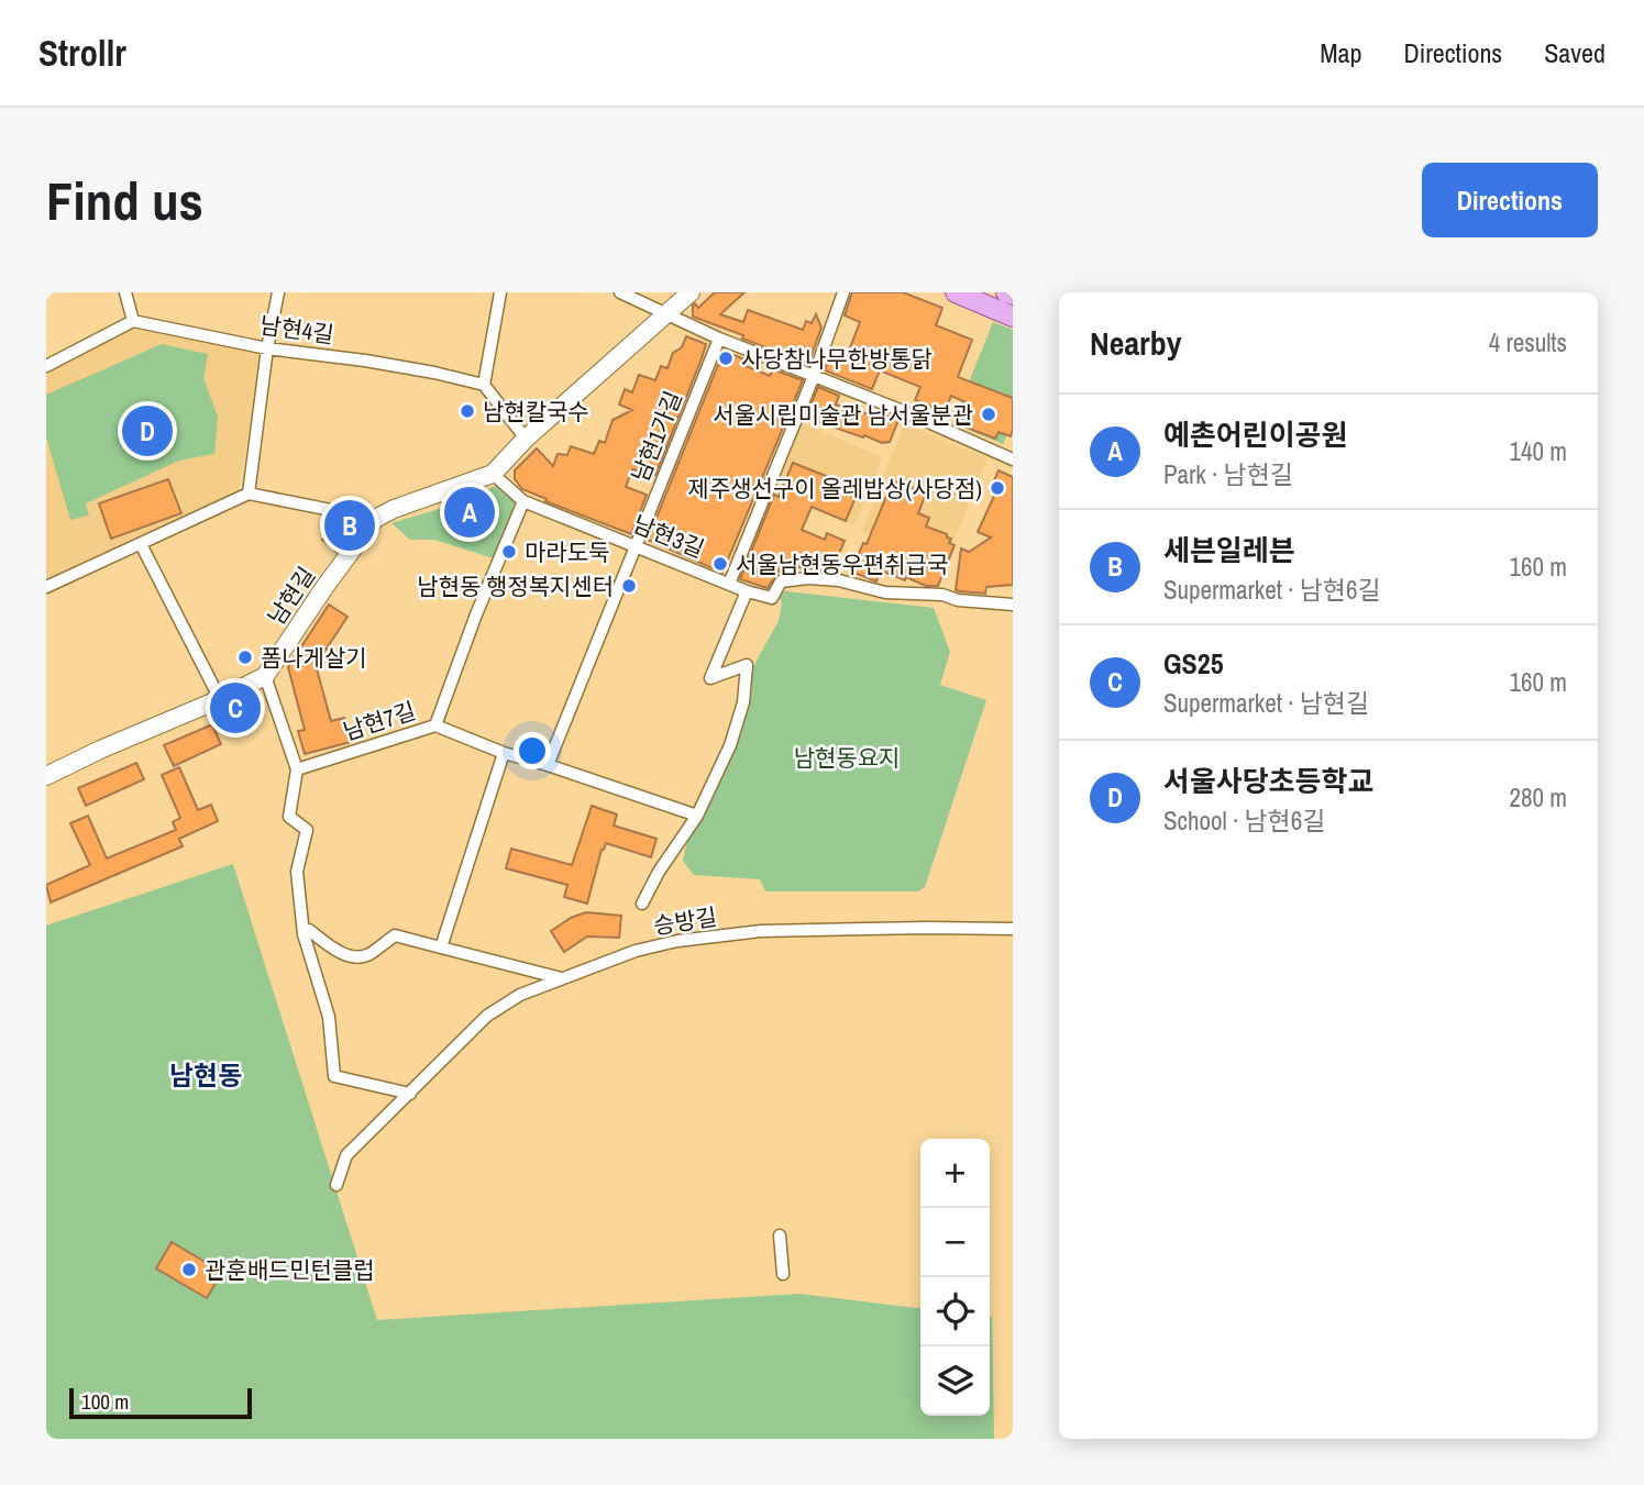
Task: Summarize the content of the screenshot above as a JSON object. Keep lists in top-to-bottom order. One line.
{"streets":{"street":["남현4길","남현1가길","남현3길","남현길","남현7길","승방길"]},"crossings":[["남현1가길","남현3길"],["남현1가길","남현7길"],["남현3길","남현길"]],"districts":["남현동"],"parks":["남현동요지"],"places":["사당참나무한방통닭","남현칼국수","서울시립미술관 남서울분관","제주생선구이 올레밥상(사당점)","마라도둑","서울남현동우편취급국","남현동 행정복지센터","폼나게살기","관훈배드민턴클럽"],"scale_bar":"100 m","page":{"header":"Strollr","nav":["Map","Directions","Saved"],"buttons":"Directions","title":"Find us","heading":["Nearby","4 results"],"list":[{"mark":"A","name":"예촌어린이공원","note":"Park · 남현길","value":"140 m"},{"mark":"B","name":"세븐일레븐","note":"Supermarket · 남현6길","value":"160 m"},{"mark":"C","name":"GS25","note":"Supermarket · 남현길","value":"160 m"},{"mark":"D","name":"서울사당초등학교","note":"School · 남현6길","value":"280 m"}],"pins":["D","A","B","C"],"map_buttons":["+","−"],"scale":"100 m"}}
